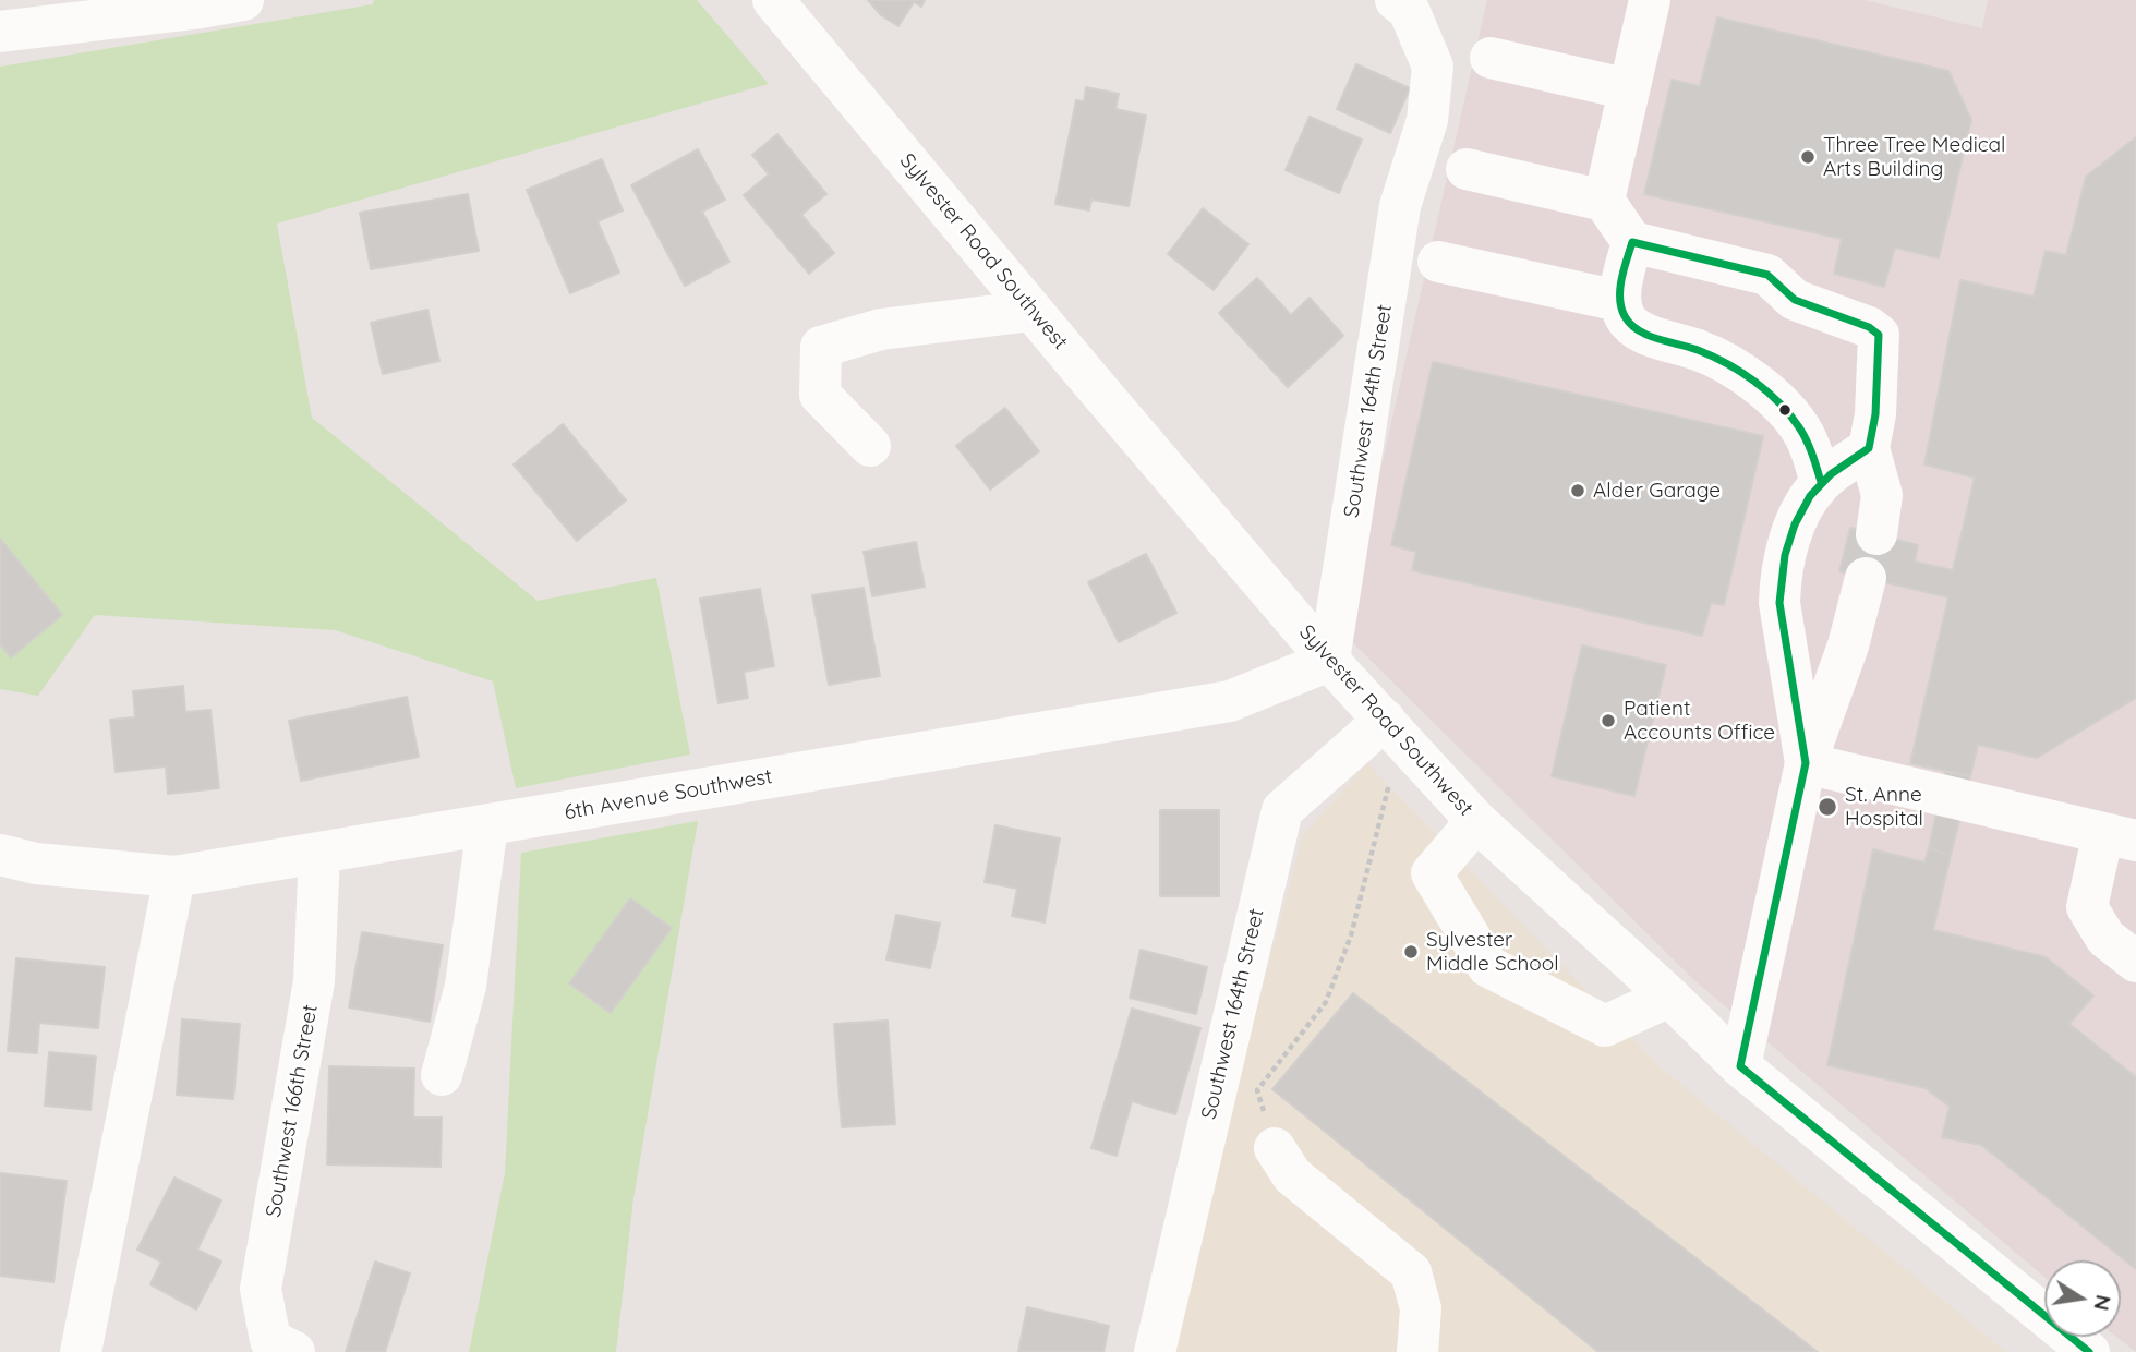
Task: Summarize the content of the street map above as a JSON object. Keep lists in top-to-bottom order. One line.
{"streets":{"street":["Sylvester Road Southwest","Southwest 164th Street","6th Avenue Southwest","Southwest 166th Street"]},"crossings":[["Sylvester Road Southwest","Southwest 164th Street"],["Sylvester Road Southwest","6th Avenue Southwest"],["Southwest 164th Street","6th Avenue Southwest"],["6th Avenue Southwest","Southwest 166th Street"]],"places":["Three Tree Medical Arts Building","Alder Garage","Patient Accounts Office","St. Anne Hospital","Sylvester Middle School"],"north":"right"}
